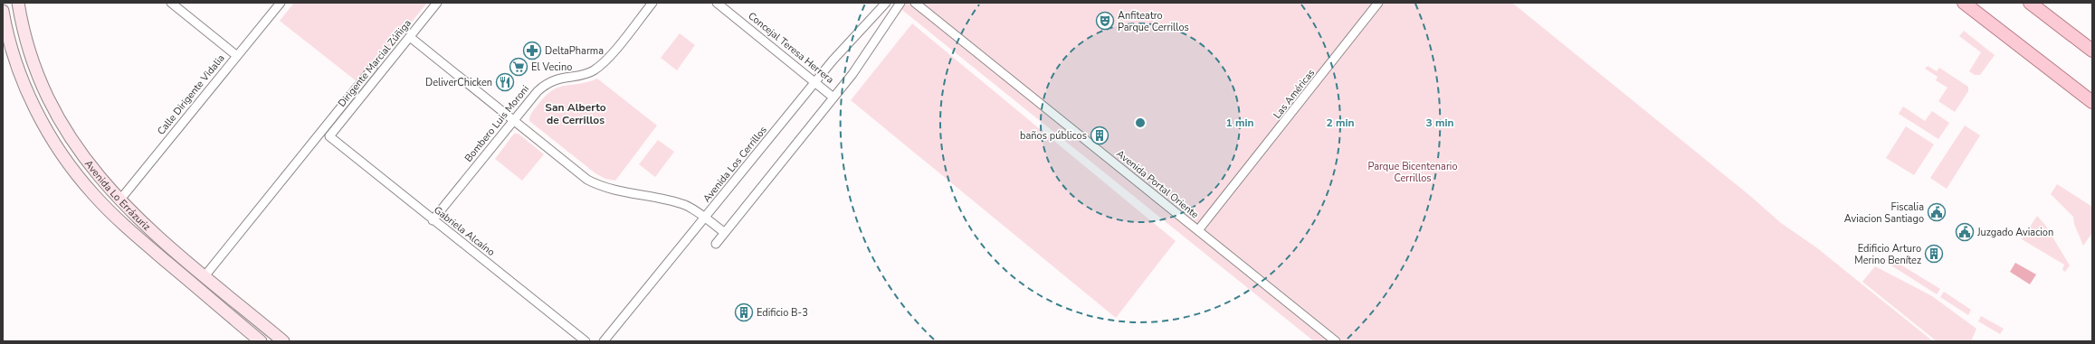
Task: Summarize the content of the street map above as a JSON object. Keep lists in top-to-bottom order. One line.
{"streets":{"main road":["Avenida Lo Errázuriz"],"street":["Concejal Teresa Herrera","Dirigente Marcial Zúñiga","Las Américas","Calle Dirigente Vidalia","Bombero Luis Moroni","Avenida Los Cerrillos","Avenida Portal Oriente","Gabriela Alcaíno"]},"crossings":[["Concejal Teresa Herrera","Avenida Los Cerrillos"],["Dirigente Marcial Zúñiga","Gabriela Alcaíno"],["Las Américas","Avenida Portal Oriente"],["Calle Dirigente Vidalia","Avenida Lo Errázuriz"],["Bombero Luis Moroni","Gabriela Alcaíno"]],"districts":["San Alberto de Cerrillos"],"parks":["Parque Bicentenario Cerrillos"],"places":{"theatre":["Anfiteatro Parque Cerrillos"],"pharmacy":["DeltaPharma"],"supermarket":["El Vecino"],"restaurant":["DeliverChicken"],"building":["baños públicos","Edificio Arturo Merino Benítez","Edificio B-3"],"public building":["Fiscalia Aviacion Santiago","Juzgado Aviacion"]},"rings":["1 min","2 min","3 min"]}
